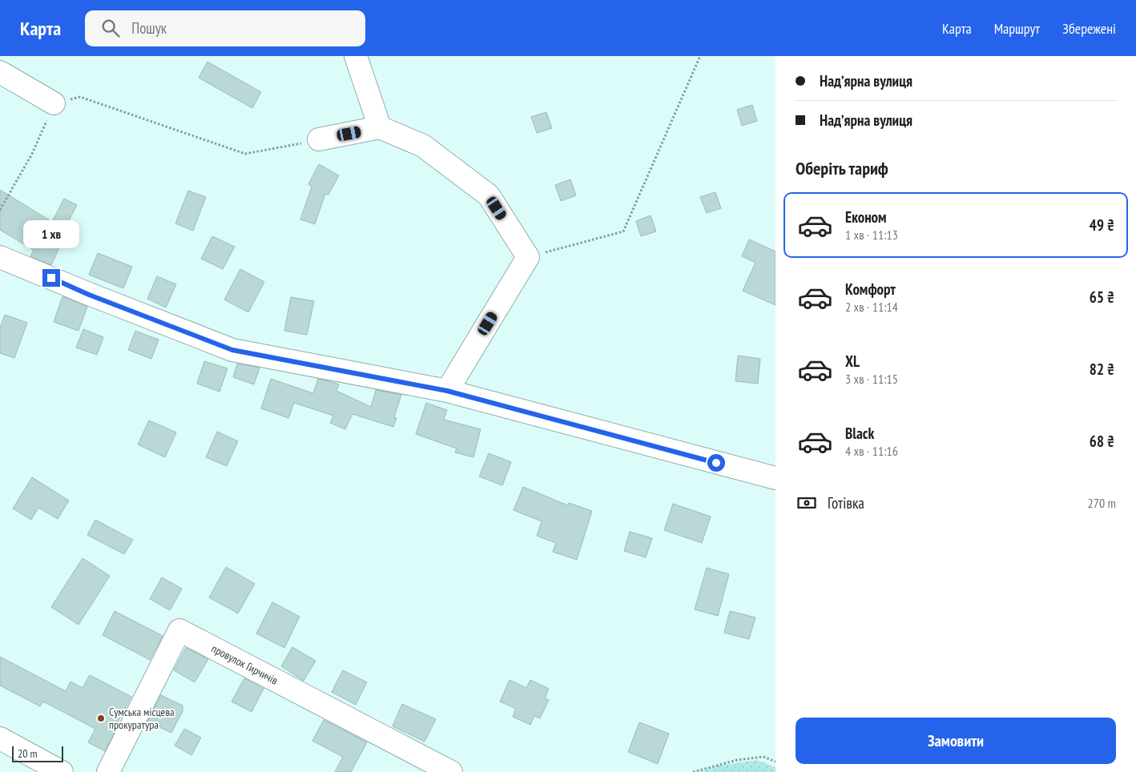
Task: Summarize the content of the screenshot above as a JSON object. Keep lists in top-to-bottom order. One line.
{"streets":{"street":["провулок Гирчичів"]},"places":["Сумська місцева прокуратура"],"scale_bar":"20 m","page":{"header":"Карта","search":"Пошук","nav":["Карта","Маршрут","Збережені"],"banner":["Надʼярна вулиця","Надʼярна вулиця"],"heading":"Оберіть тариф","list":[{"name":"Економ","note":"1 хв · 11:13","value":"49 ₴"},{"name":"Комфорт","note":"2 хв · 11:14","value":"65 ₴"},{"name":"XL","note":"3 хв · 11:15","value":"82 ₴"},{"name":"Black","note":"4 хв · 11:16","value":"68 ₴"}],"bubble":"1 хв","pay":["Готівка","270 m"],"buttons":"Замовити","scale":"20 m"}}
